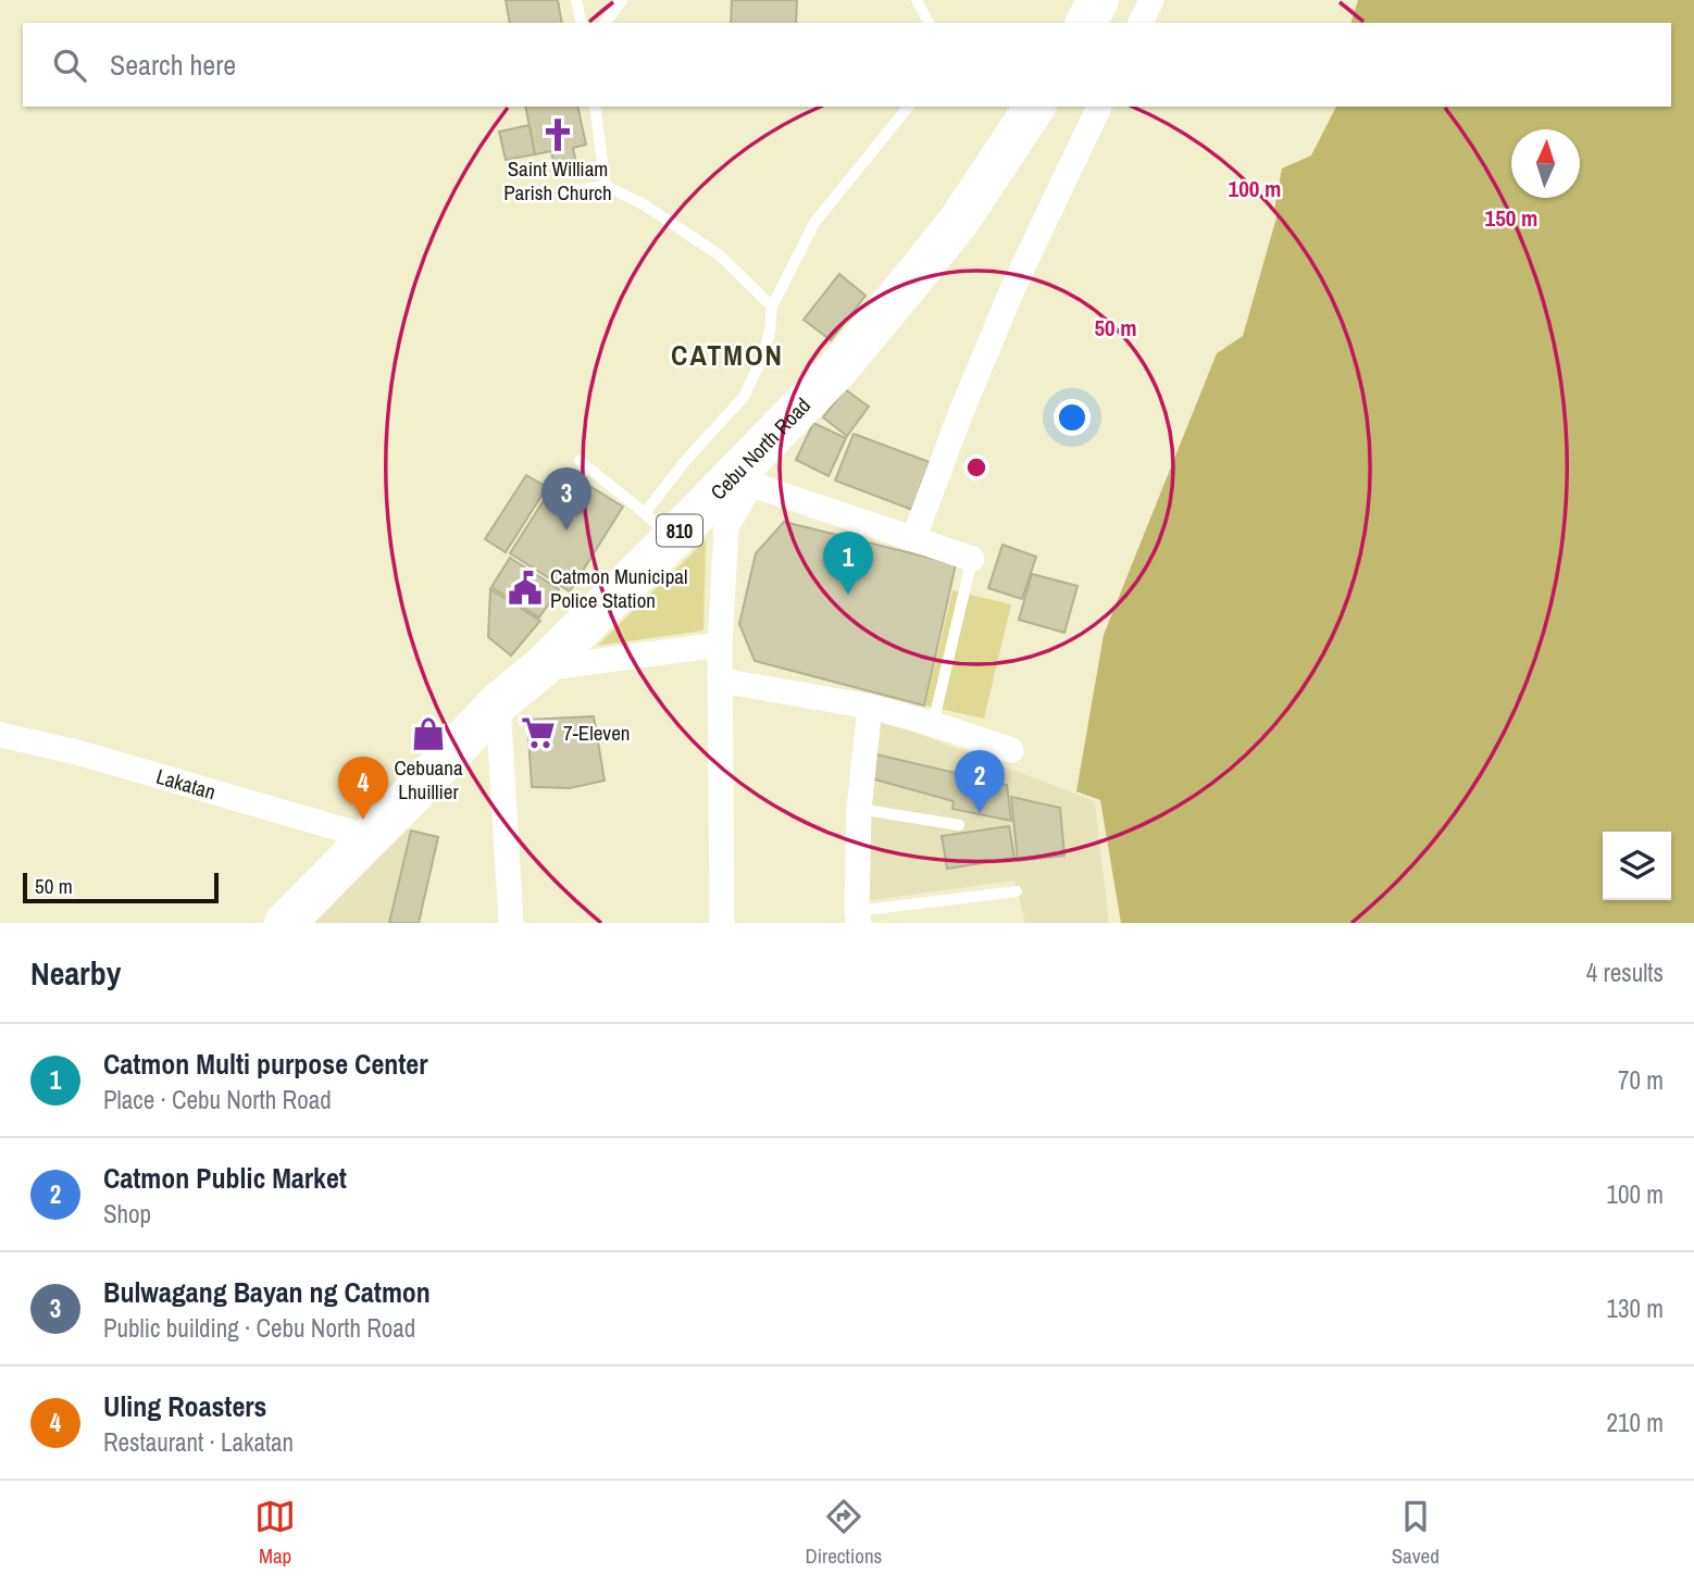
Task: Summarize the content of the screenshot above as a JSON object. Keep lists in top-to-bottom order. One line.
{"streets":{"highway":["Cebu North Road","810"],"street":["Lakatan"]},"crossings":[["Cebu North Road","Lakatan"]],"districts":["CATMON"],"places":{"church":["Saint William Parish Church"],"public building":["Catmon Municipal Police Station"],"supermarket":["7-Eleven"],"shop":["Cebuana Lhuillier"]},"scale_bar":"50 m","north":"top","page":{"search":"Search here","pins":["3","1","2","4"],"scale":"50 m","heading":["Nearby","4 results"],"list":[{"mark":"1","name":"Catmon Multi purpose Center","note":"Place · Cebu North Road","value":"70 m"},{"mark":"2","name":"Catmon Public Market","note":"Shop","value":"100 m"},{"mark":"3","name":"Bulwagang Bayan ng Catmon","note":"Public building · Cebu North Road","value":"130 m"},{"mark":"4","name":"Uling Roasters","note":"Restaurant · Lakatan","value":"210 m"}],"nav":["Map","Directions","Saved"]},"rings":["100 m","150 m","50 m"]}
